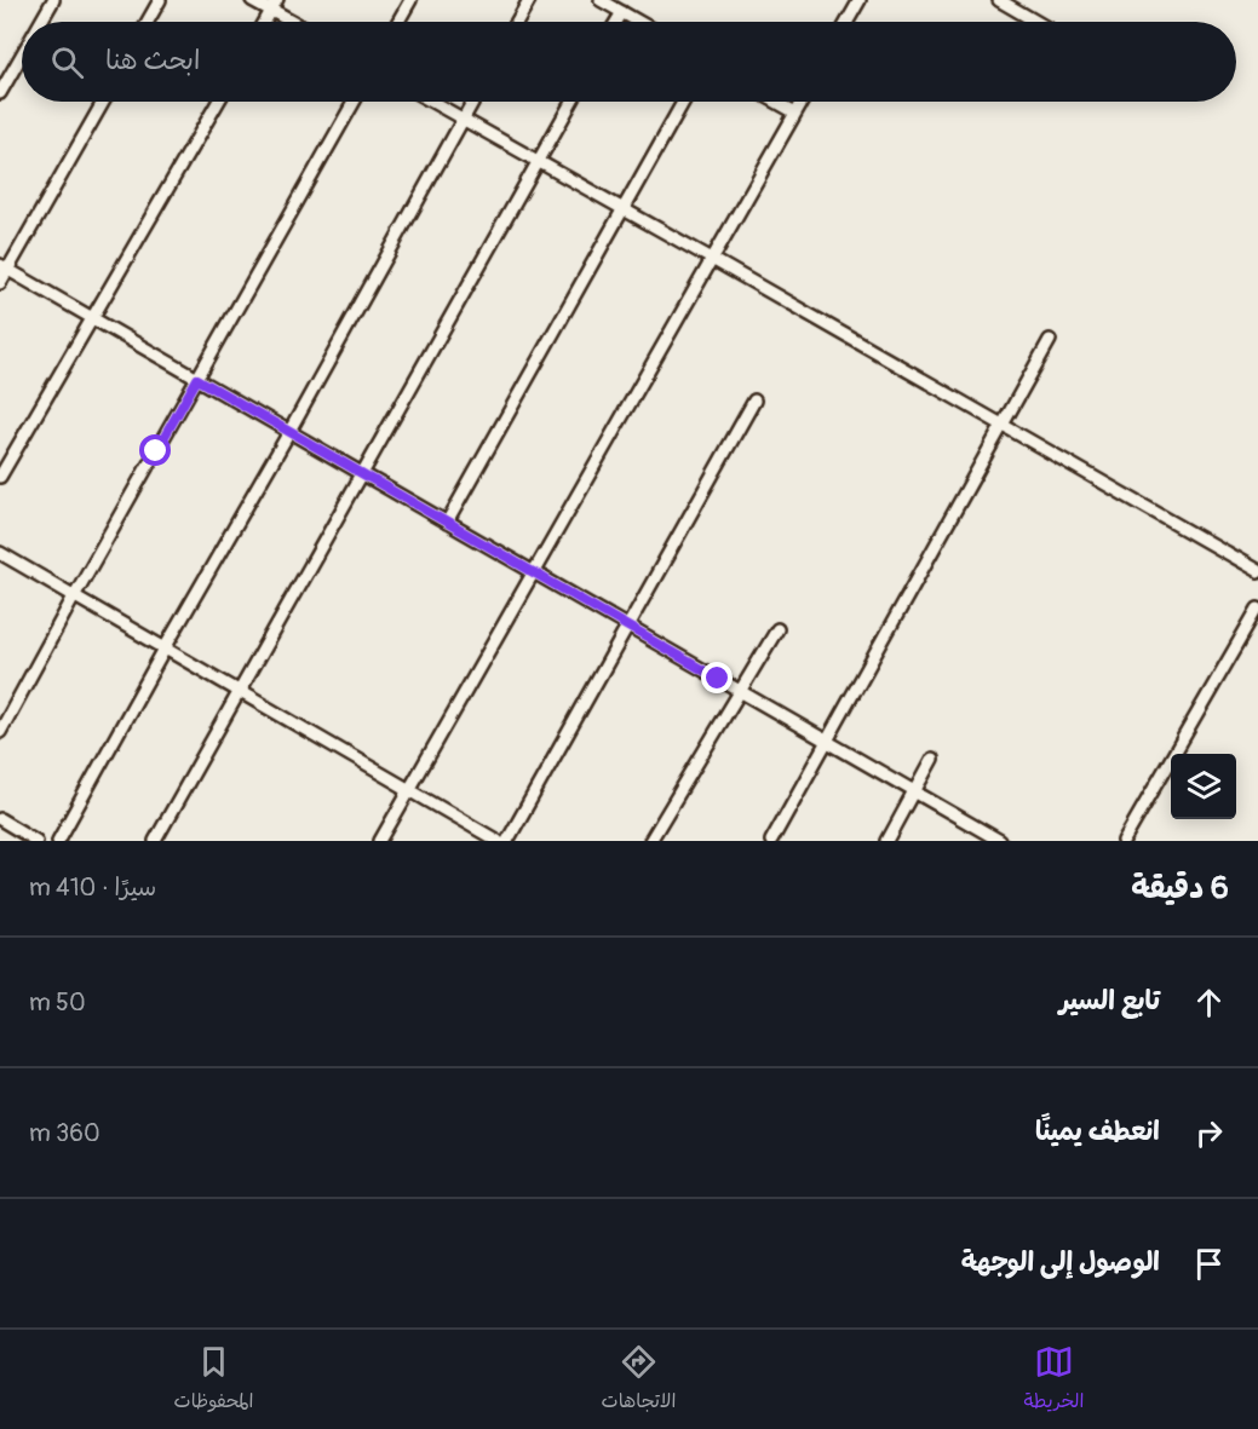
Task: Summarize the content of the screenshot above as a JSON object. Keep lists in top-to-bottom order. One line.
{"page":{"search":"ابحث هنا","heading":["6 دقيقة","سيرًا · 410 m"],"list":[["تابع السير","50 m"],["انعطف يمينًا","360 m"],"الوصول إلى الوجهة"],"nav":["الخريطة","الاتجاهات","المحفوظات"]}}
